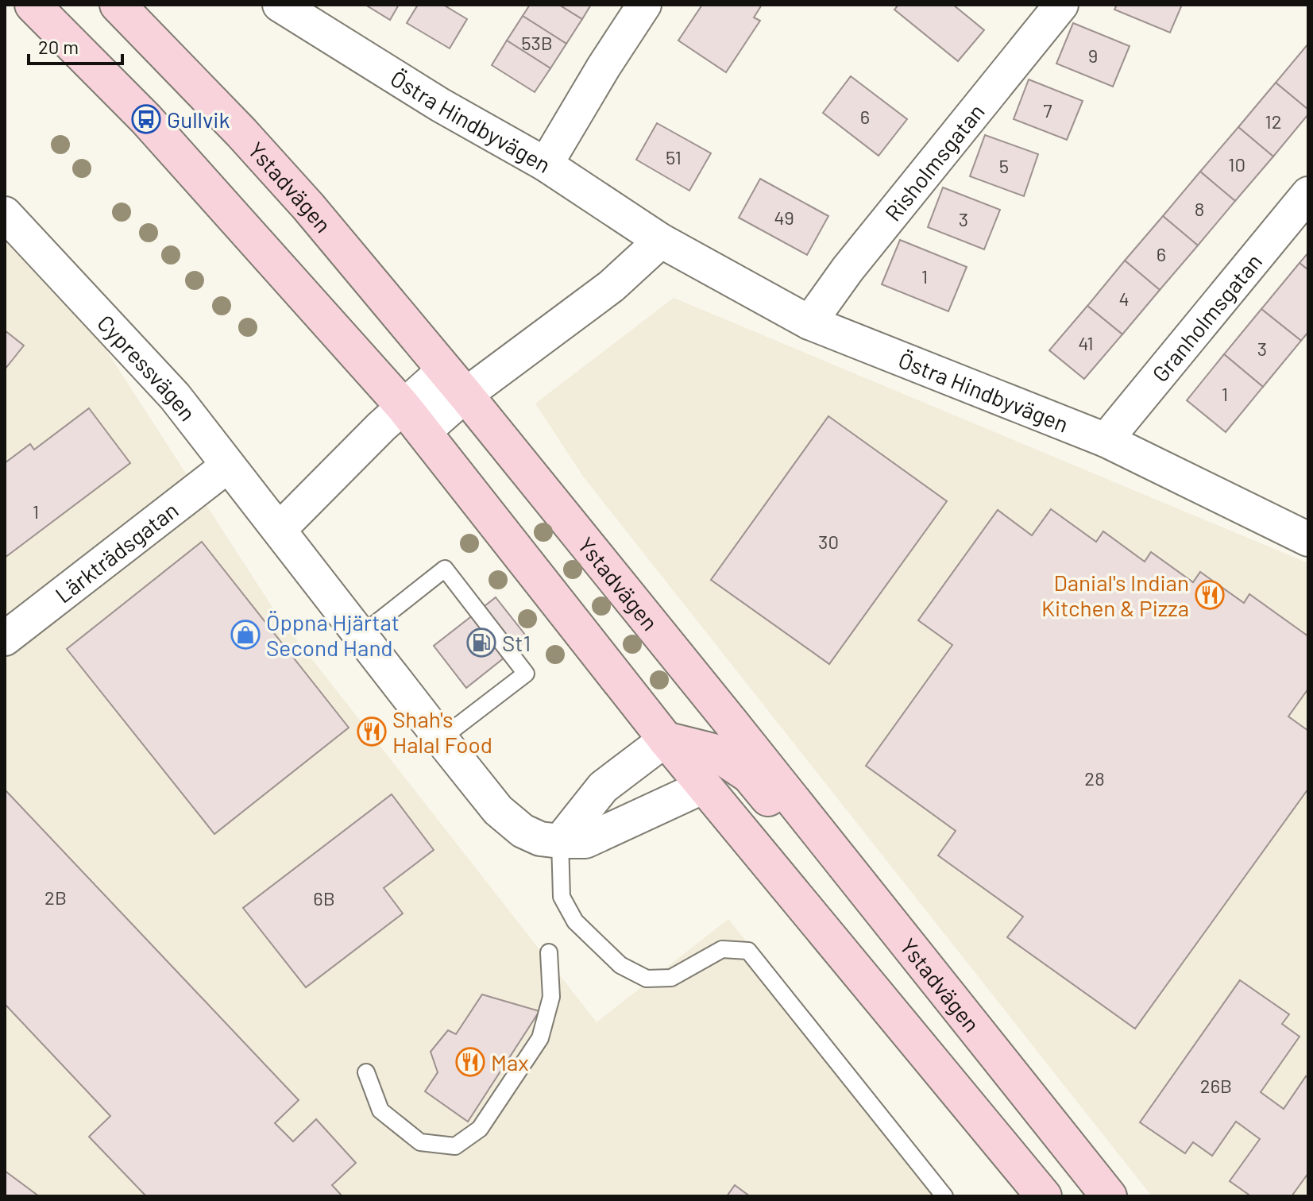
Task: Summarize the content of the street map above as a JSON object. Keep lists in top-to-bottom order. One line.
{"streets":{"main road":["Ystadvägen"],"street":["Östra Hindbyvägen","Risholmsgatan","Granholmsgatan","Cypressvägen","Lärkträdsgatan"]},"crossings":[["Östra Hindbyvägen","Risholmsgatan"],["Östra Hindbyvägen","Granholmsgatan"],["Cypressvägen","Lärkträdsgatan"]],"places":{"bus stop":["Gullvik"],"restaurant":["Danial's Indian Kitchen & Pizza","Shah's Halal Food","Max"],"shop":["Öppna Hjärtat Second Hand"],"fuel station":["St1"]},"house_numbers":["53B","9","7","6","12","51","10","5","8","49","3","6","1","4","41","3","1","1","30","28","2B","6B","26B"],"scale_bar":"20 m"}
